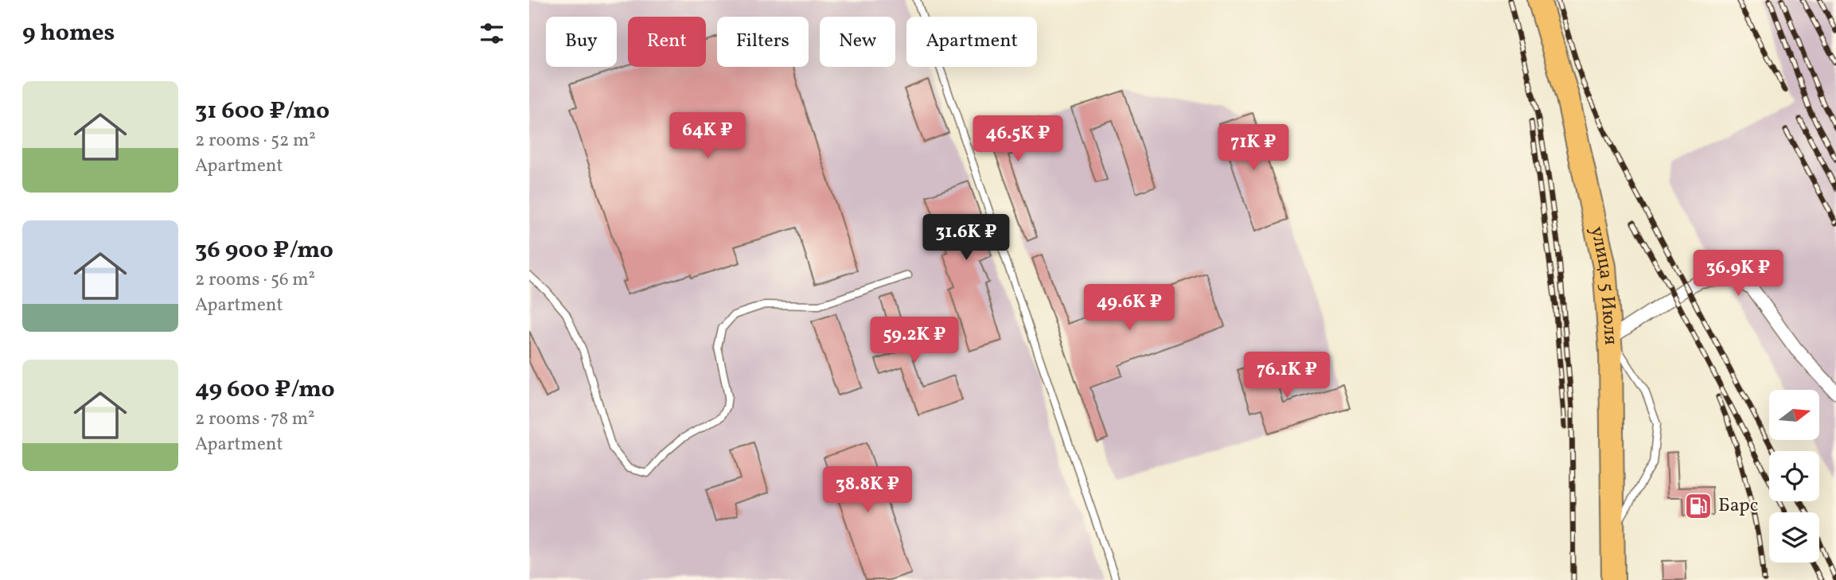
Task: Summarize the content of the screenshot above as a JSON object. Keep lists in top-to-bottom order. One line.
{"streets":{"highway":["улица 5 Июля"]},"places":{"fuel station":["Барс"]},"north":"right","page":{"heading":"9 homes","chip":["Buy","Rent","Filters","New","Apartment"],"list":[{"name":"31 600 ₽/mo","note":"2 rooms · 52 m² · Apartment"},{"name":"36 900 ₽/mo","note":"2 rooms · 56 m² · Apartment"},{"name":"49 600 ₽/mo","note":"2 rooms · 78 m² · Apartment"}],"price":["64K ₽","46.5K ₽","71K ₽","31.6K ₽","36.9K ₽","49.6K ₽","59.2K ₽","76.1K ₽","38.8K ₽"]}}
